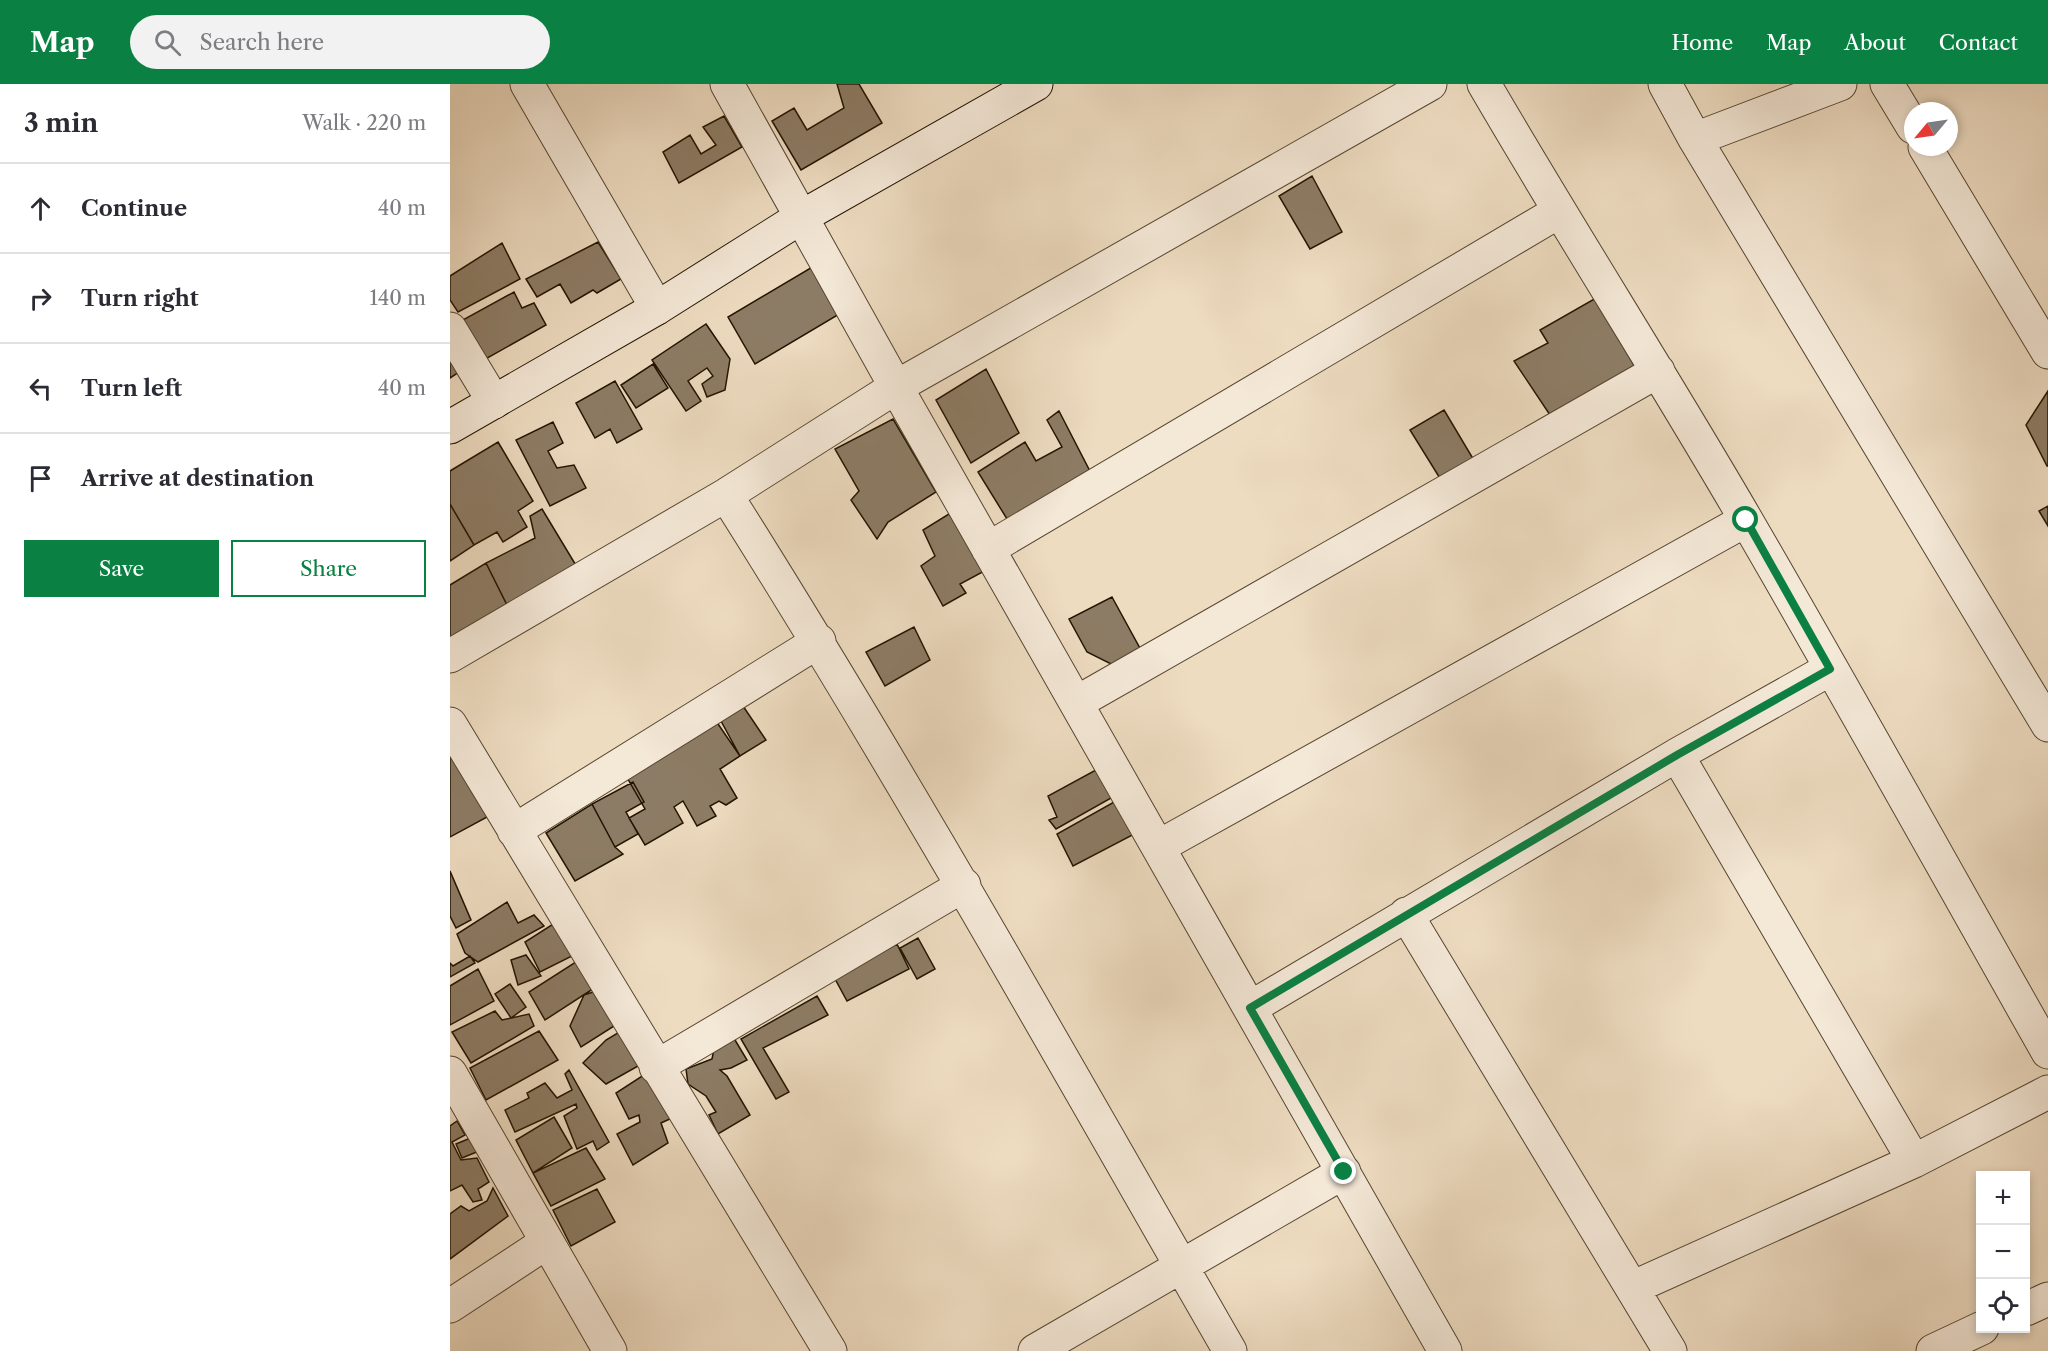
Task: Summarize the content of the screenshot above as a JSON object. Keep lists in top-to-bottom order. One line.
{"north":"bottom left","page":{"header":"Map","search":"Search here","nav":["Home","Map","About","Contact"],"heading":["3 min","Walk · 220 m"],"list":[["Continue","40 m"],["Turn right","140 m"],["Turn left","40 m"],"Arrive at destination"],"buttons":["Save","Share"],"map_buttons":["+","−"]}}
